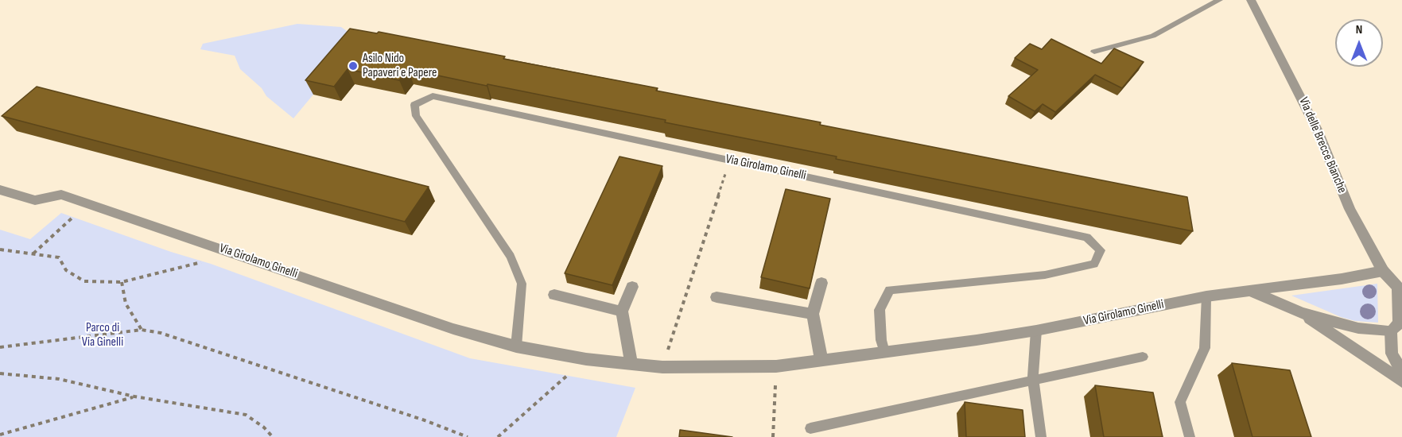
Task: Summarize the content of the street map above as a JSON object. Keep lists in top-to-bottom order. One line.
{"streets":{"street":["Via delle Brecce Bianche","Via Girolamo Ginelli"]},"crossings":[["Via delle Brecce Bianche","Via Girolamo Ginelli"]],"parks":["Parco di Via Ginelli"],"places":["Asilo Nido Papaveri e Papere"],"north":"top"}
